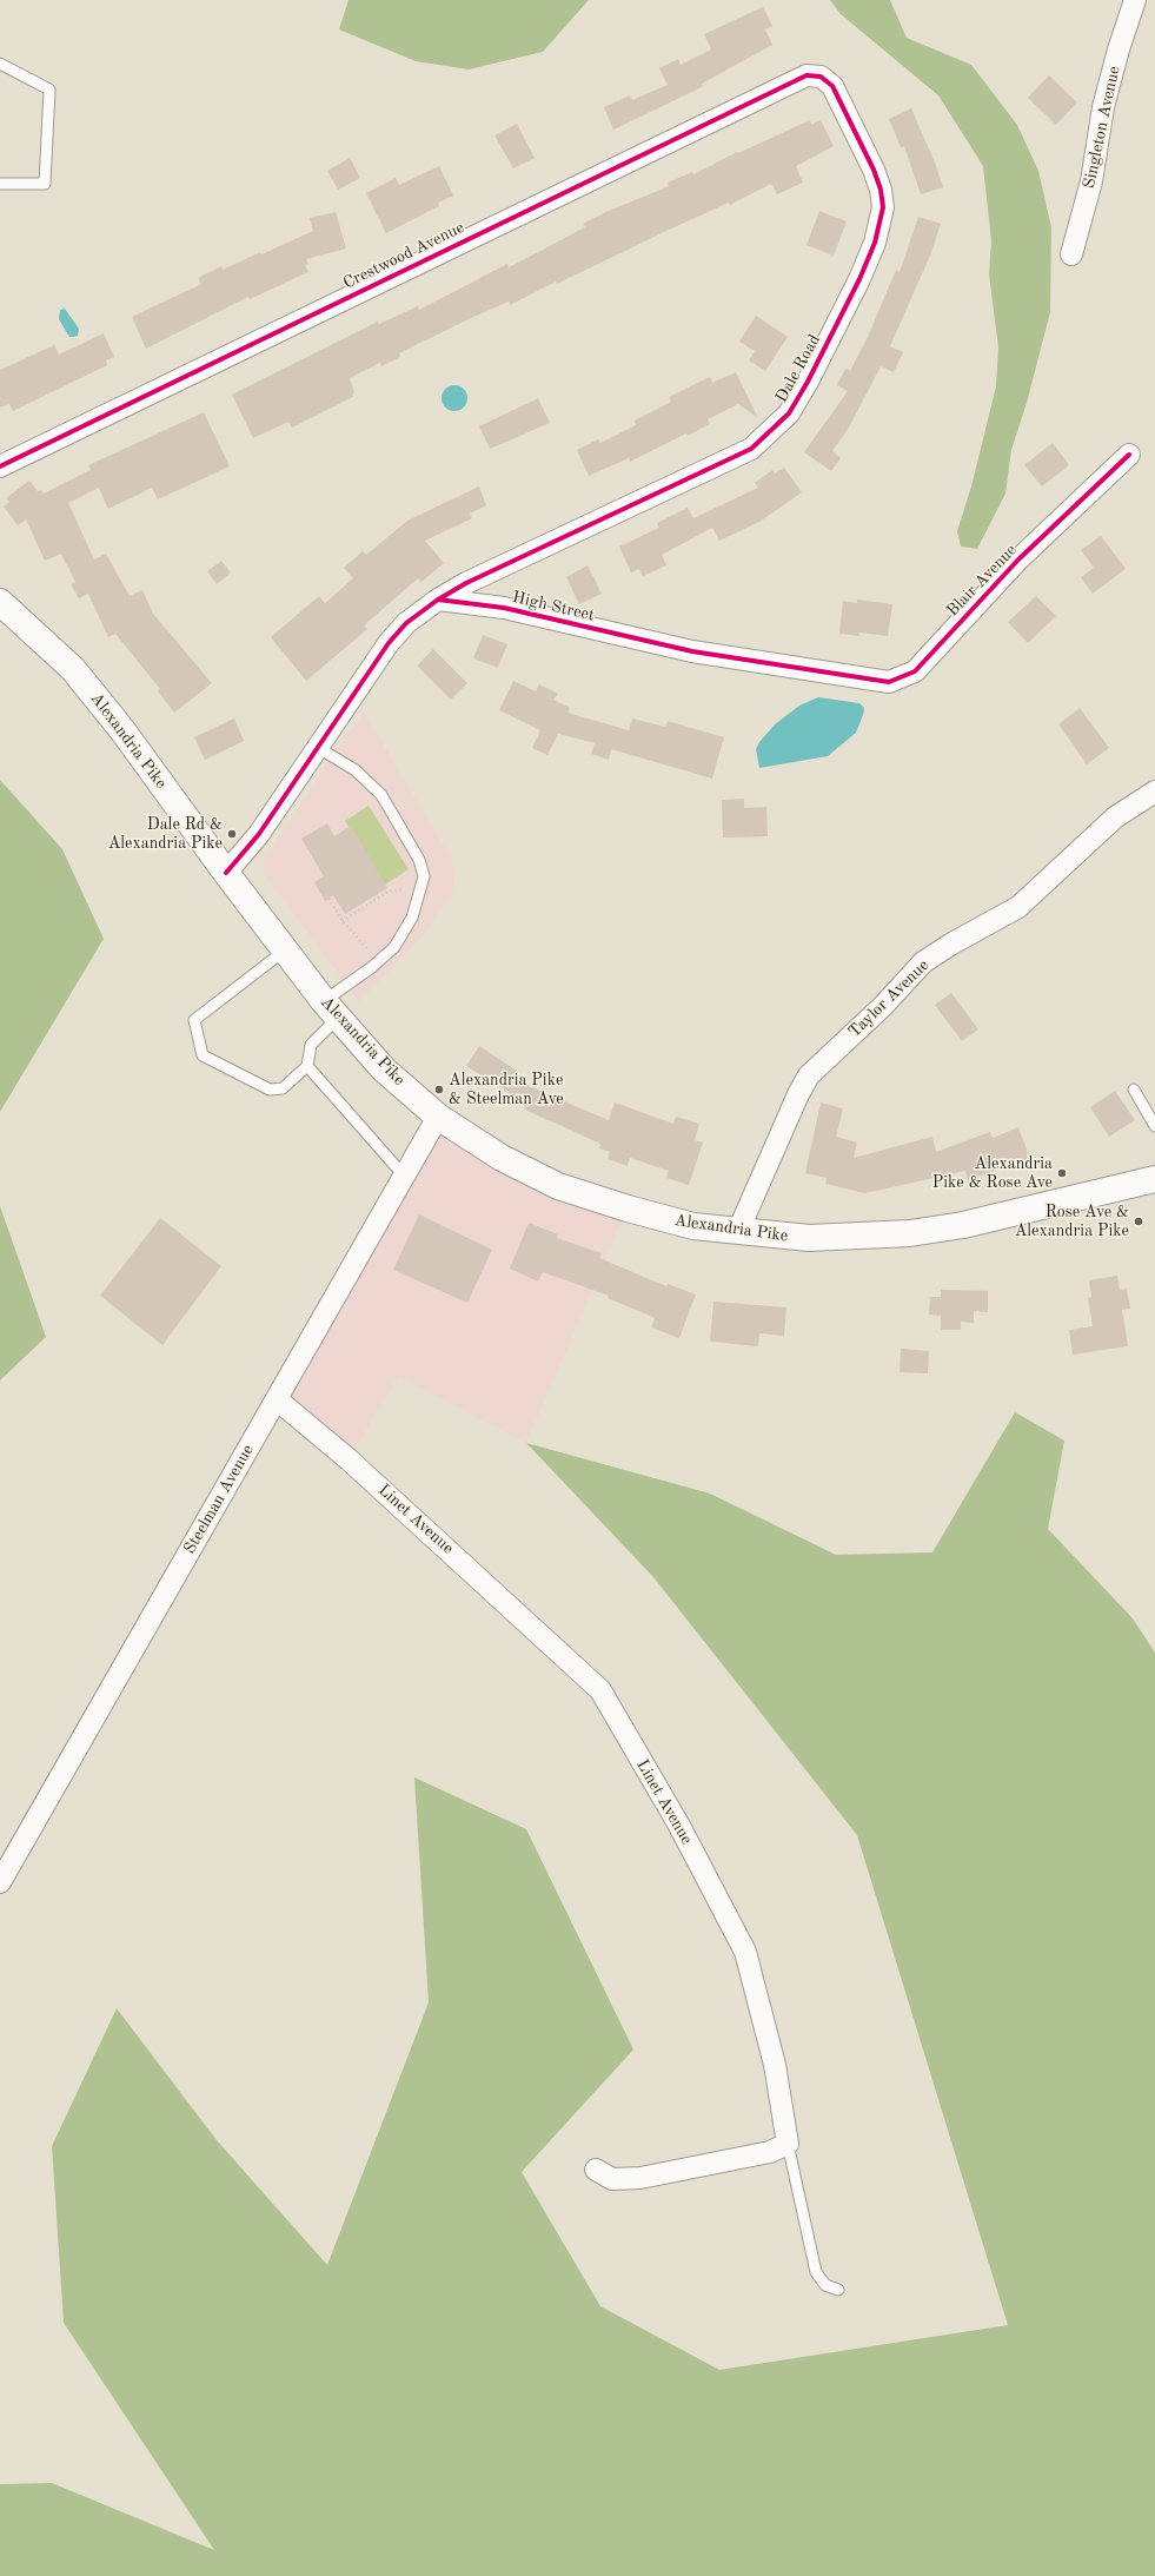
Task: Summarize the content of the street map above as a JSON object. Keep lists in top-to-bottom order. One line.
{"streets":{"main road":["Alexandria Pike"],"street":["Singleton Avenue","Crestwood Avenue","Dale Road","Blair Avenue","High Street","Taylor Avenue","Steelman Avenue","Linet Avenue"]},"crossings":[["Crestwood Avenue","Dale Road"],["Dale Road","High Street"],["Blair Avenue","High Street"],["Alexandria Pike","Taylor Avenue"],["Alexandria Pike","Steelman Avenue"],["Steelman Avenue","Linet Avenue"]],"places":["Dale Rd & Alexandria Pike","Alexandria Pike & Steelman Ave","Alexandria Pike & Rose Ave","Rose Ave & Alexandria Pike"]}
